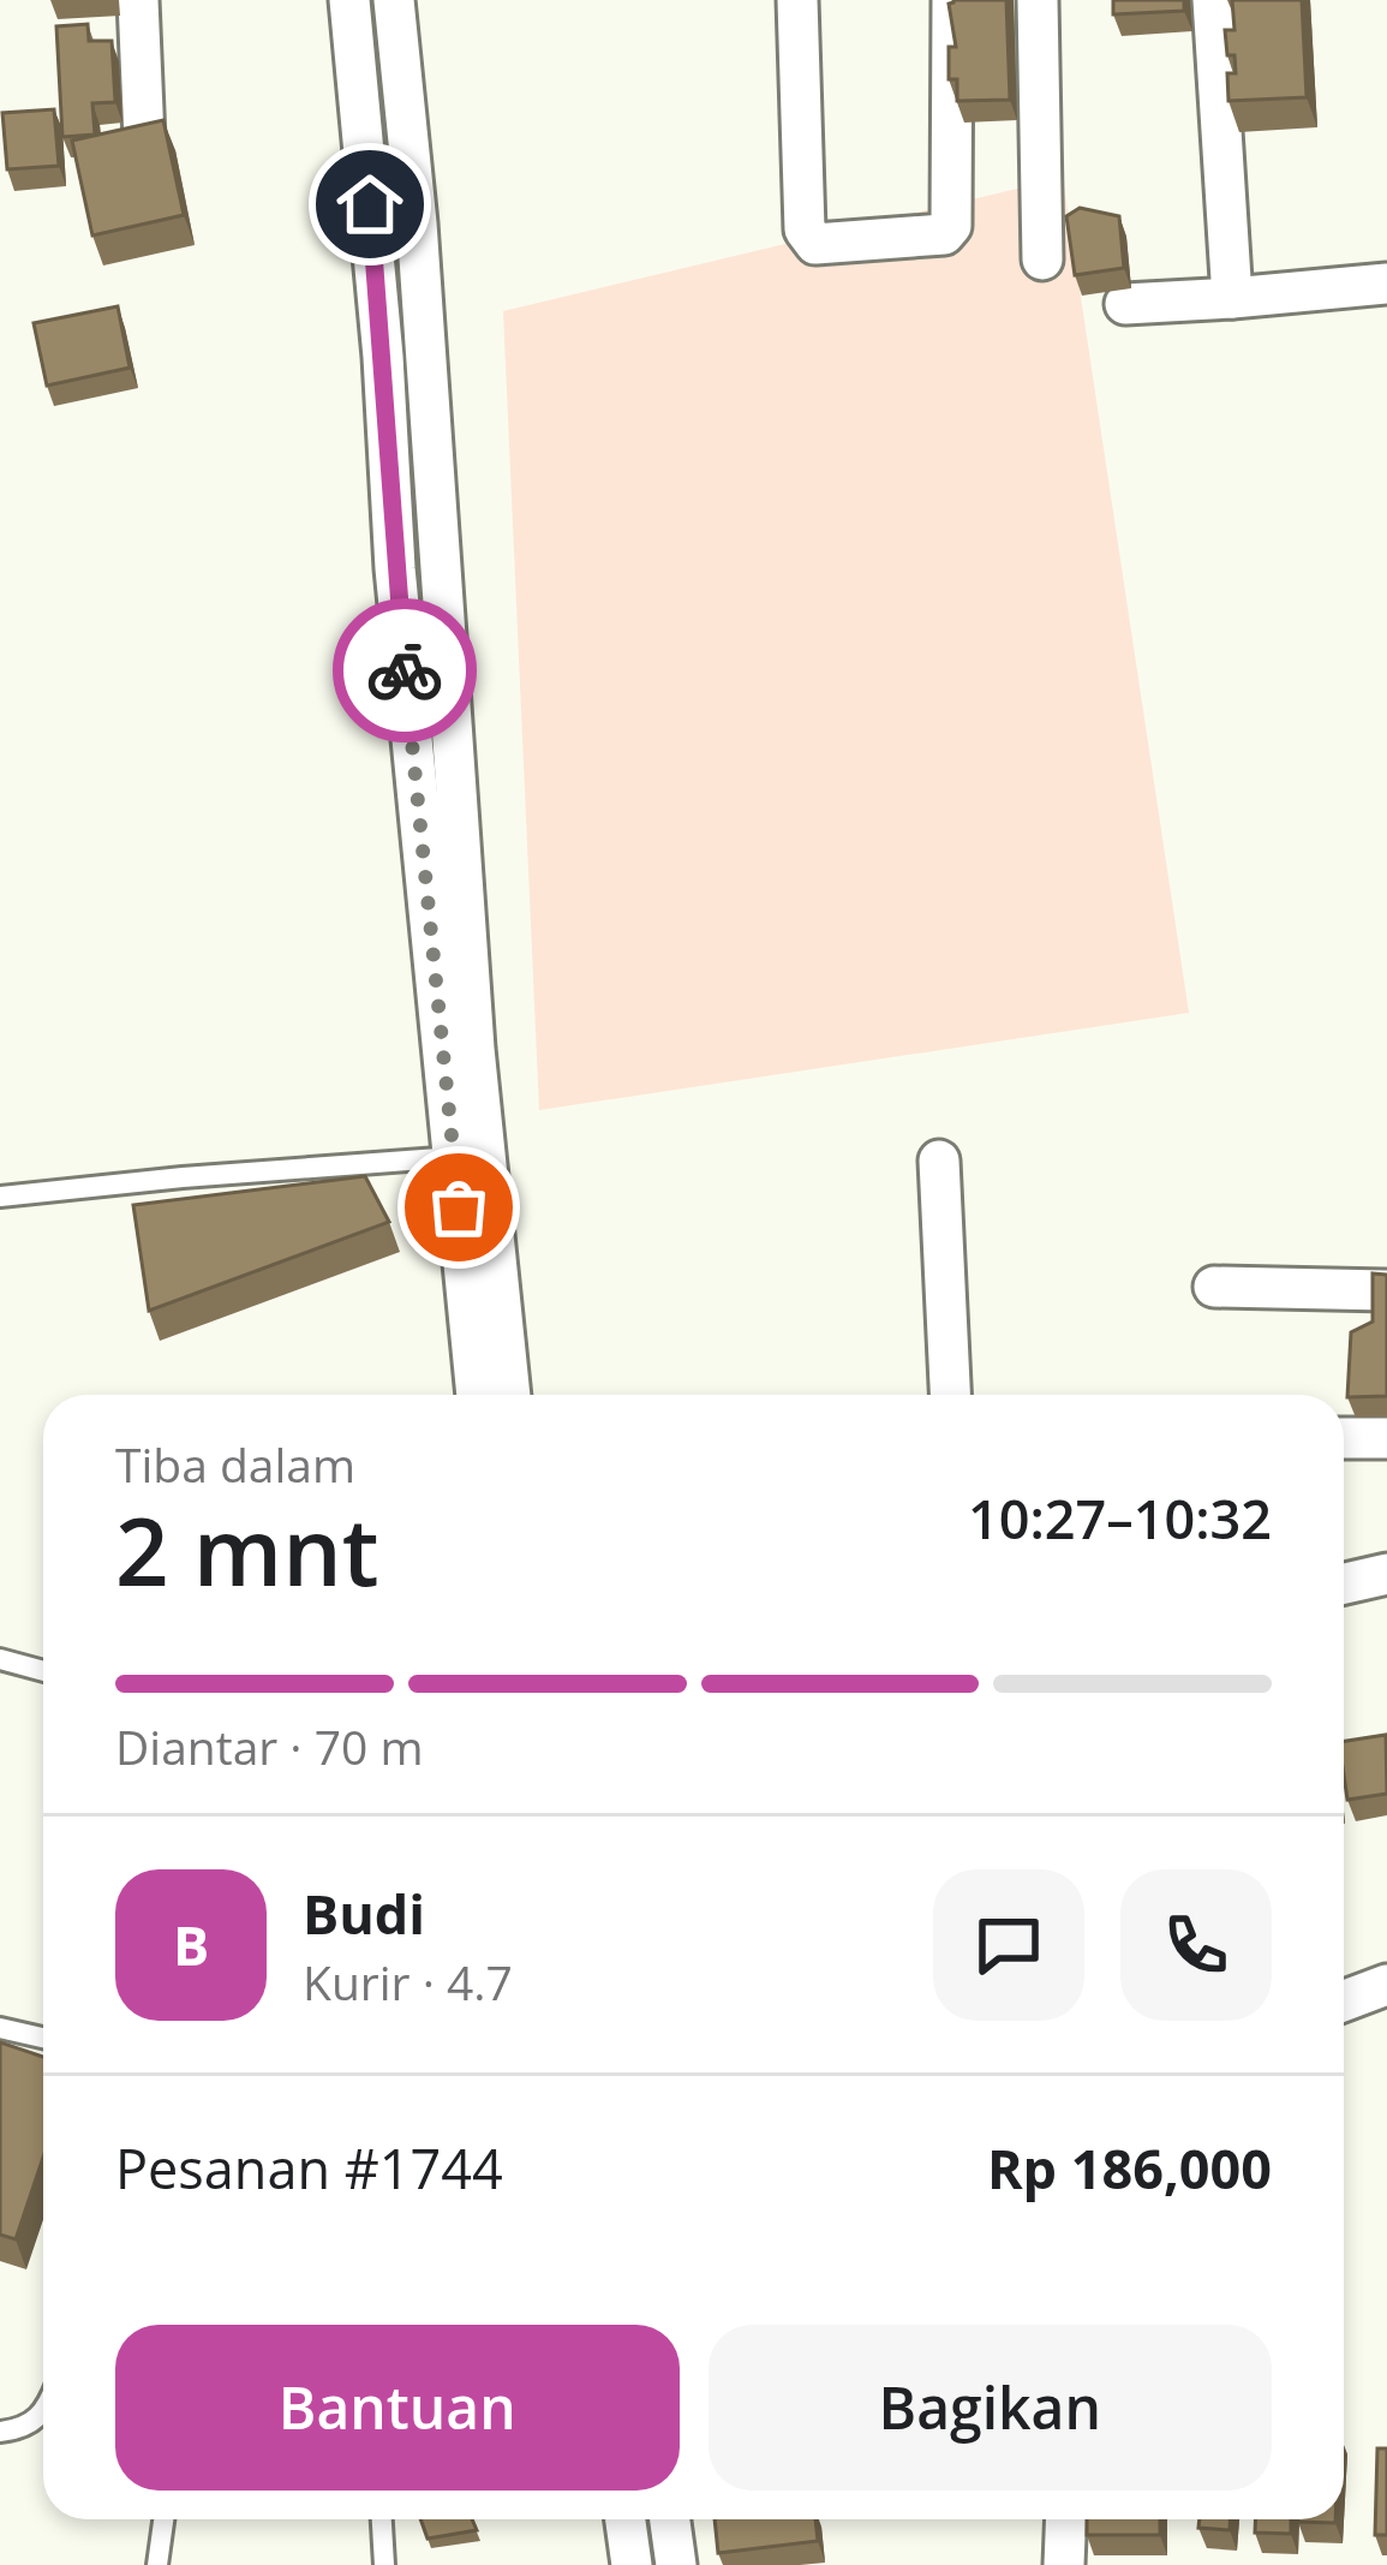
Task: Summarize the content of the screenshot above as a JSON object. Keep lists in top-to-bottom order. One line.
{"page":{"heading":["2 mnt","Tiba dalam","10:27–10:32"],"panel":["Budi","Kurir · 4.7","Pesanan #1744","Rp 186,000"],"bar":"Diantar · 70 m","round":"B","buttons":["Bantuan","Bagikan"]}}
